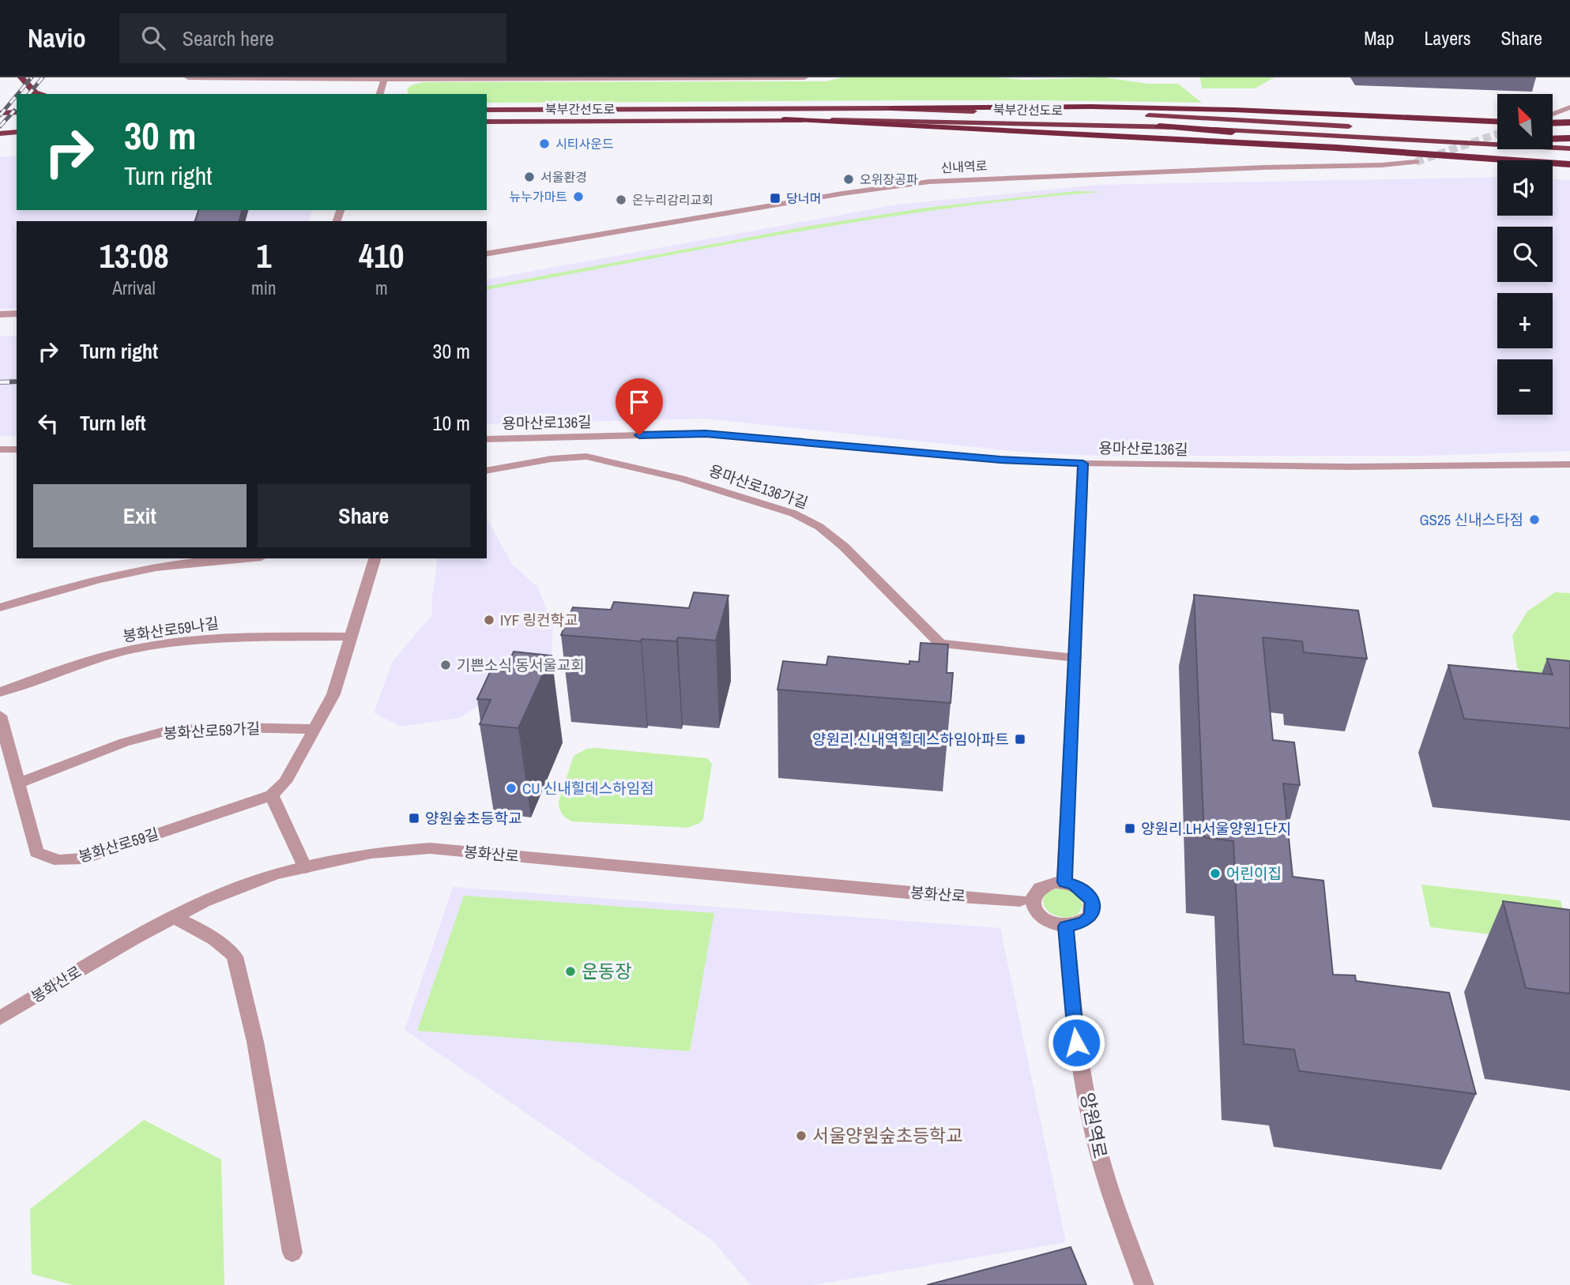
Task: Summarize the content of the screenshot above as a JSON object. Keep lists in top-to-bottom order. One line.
{"streets":{"highway":["북부간선도로"],"street":["신내역로","용마산로136길","용마산로136가길","봉화산로59나길","봉화산로59가길","봉화산로59길","봉화산로","양원역로"]},"crossings":[["봉화산로59가길","봉화산로59길"],["봉화산로","양원역로"]],"places":{"other":["시티사운드","서울환경","오위장공파","뉴누가마트","온누리감리교회","GS25 신내스타점","IYF 링컨학교","기쁜소식 동서울교회","CU 신내힐데스하임점","어린이집","운동장","서울양원숲초등학교"],"transit":["당너머","양원리.신내역힐데스하임아파트","양원숲초등학교","양원리.LH서울양원1단지"]},"north":"top left","page":{"header":"Navio","search":"Search here","nav":["Map","Layers","Share"],"map_buttons":["+","−"],"turn":["30 m","Turn right"],"eta":["13:08","Arrival","1","min","410","m"],"list":[{"name":"Turn right","value":"30 m"},{"name":"Turn left","value":"10 m"}],"buttons":["Exit","Share"]}}
